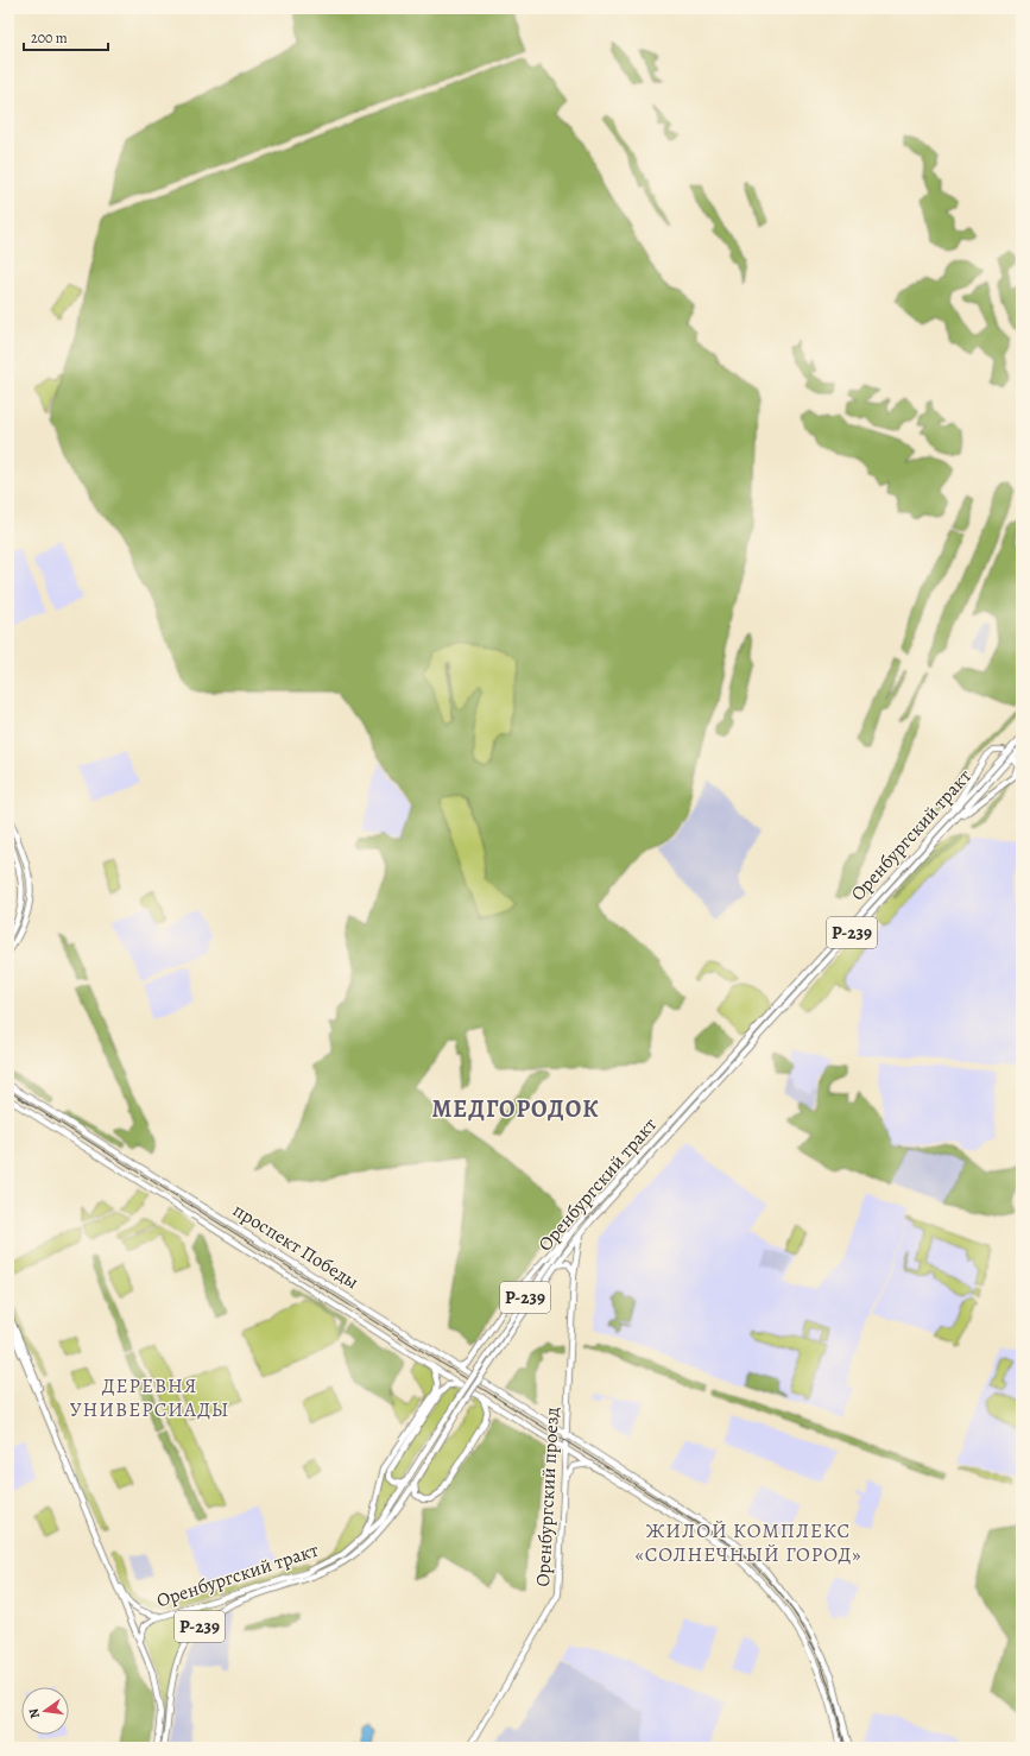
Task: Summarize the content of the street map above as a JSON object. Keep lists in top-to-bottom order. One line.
{"streets":{"main road":["Оренбургский тракт","Р-239","проспект Победы","Оренбургский проезд"]},"crossings":[["Оренбургский тракт","Оренбургский проезд"],["проспект Победы","Оренбургский проезд"]],"districts":["МЕДГОРОДОК","ДЕРЕВНЯ УНИВЕРСИАДЫ","ЖИЛОЙ КОМПЛЕКС «СОЛНЕЧНЫЙ ГОРОД»"],"scale_bar":"200 m","north":"left"}
